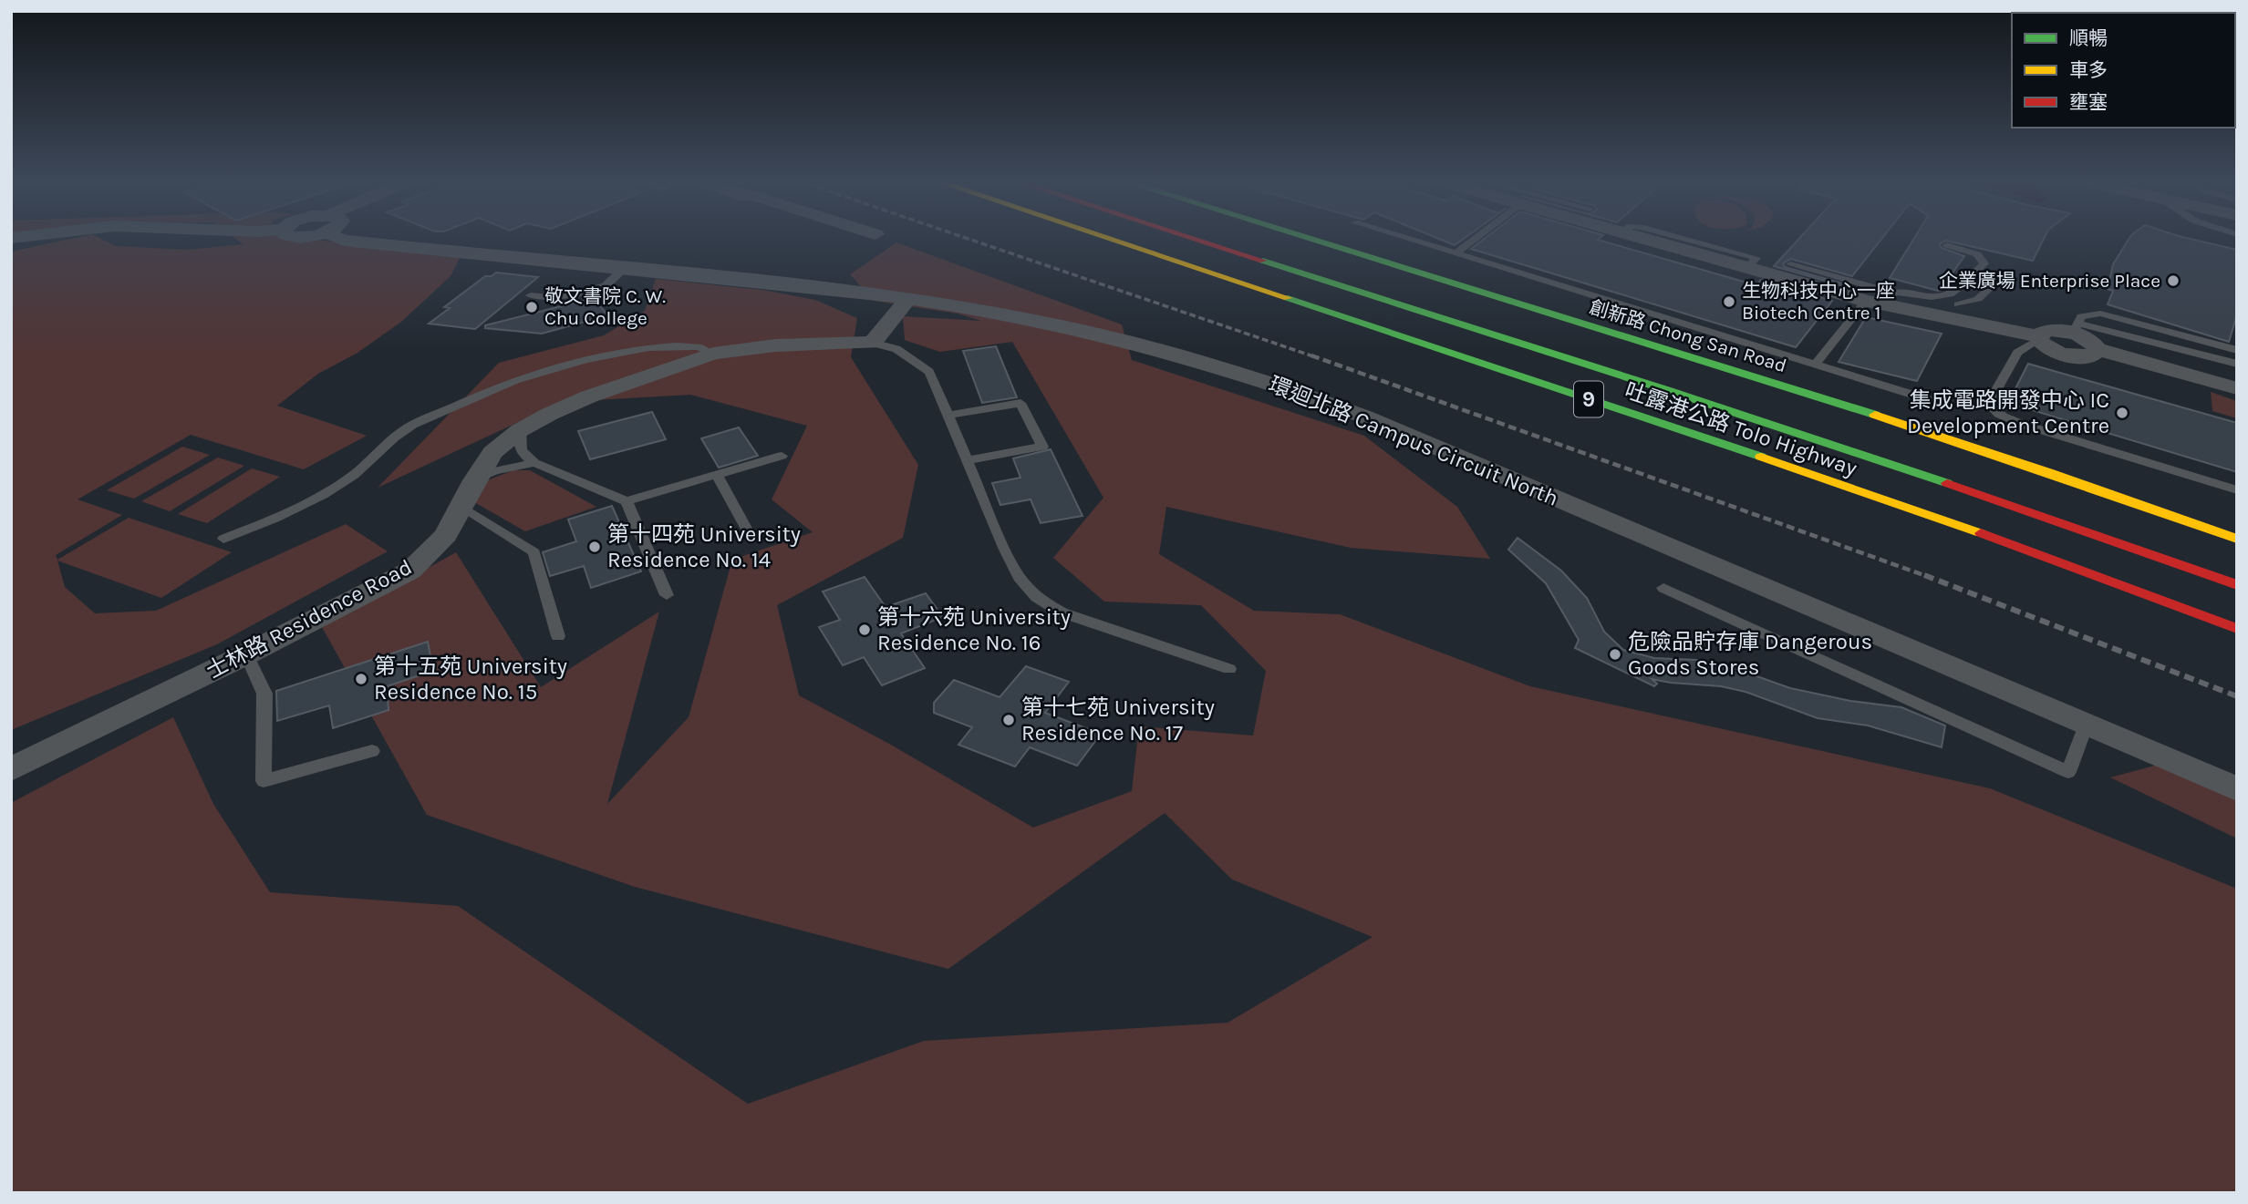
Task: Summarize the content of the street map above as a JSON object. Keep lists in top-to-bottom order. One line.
{"streets":{"main road":["創新路 Chong San Road","9","吐露港公路 Tolo Highway"],"street":["環迴北路 Campus Circuit North","士林路 Residence Road"]},"places":["企業廣場 Enterprise Place","生物科技中心一座 Biotech Centre 1","敬文書院 C. W. Chu College","集成電路開發中心 IC Development Centre","第十四苑 University Residence No. 14","第十六苑 University Residence No. 16","危險品貯存庫 Dangerous Goods Stores","第十五苑 University Residence No. 15","第十七苑 University Residence No. 17"],"legend":["順暢","車多","壅塞"]}
